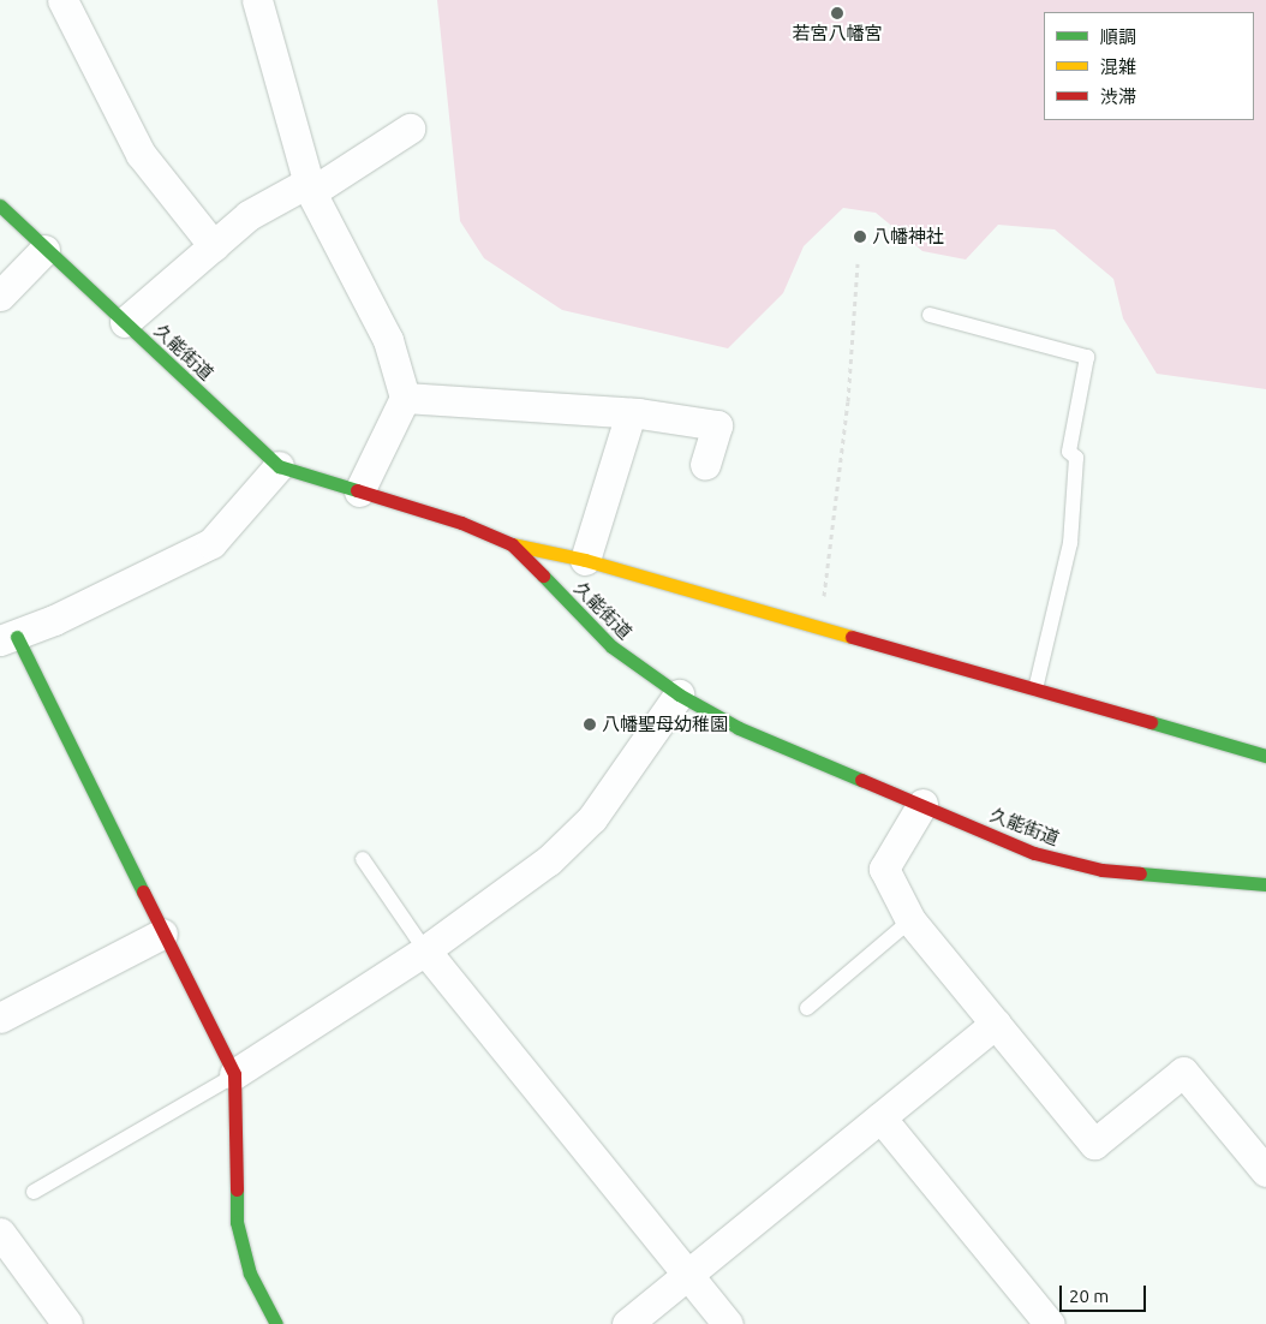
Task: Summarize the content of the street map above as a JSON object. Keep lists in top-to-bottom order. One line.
{"streets":{"street":["久能街道"]},"places":["若宮八幡宮","八幡神社","八幡聖母幼稚園"],"legend":["順調","混雑","渋滞"],"scale_bar":"20 m"}
